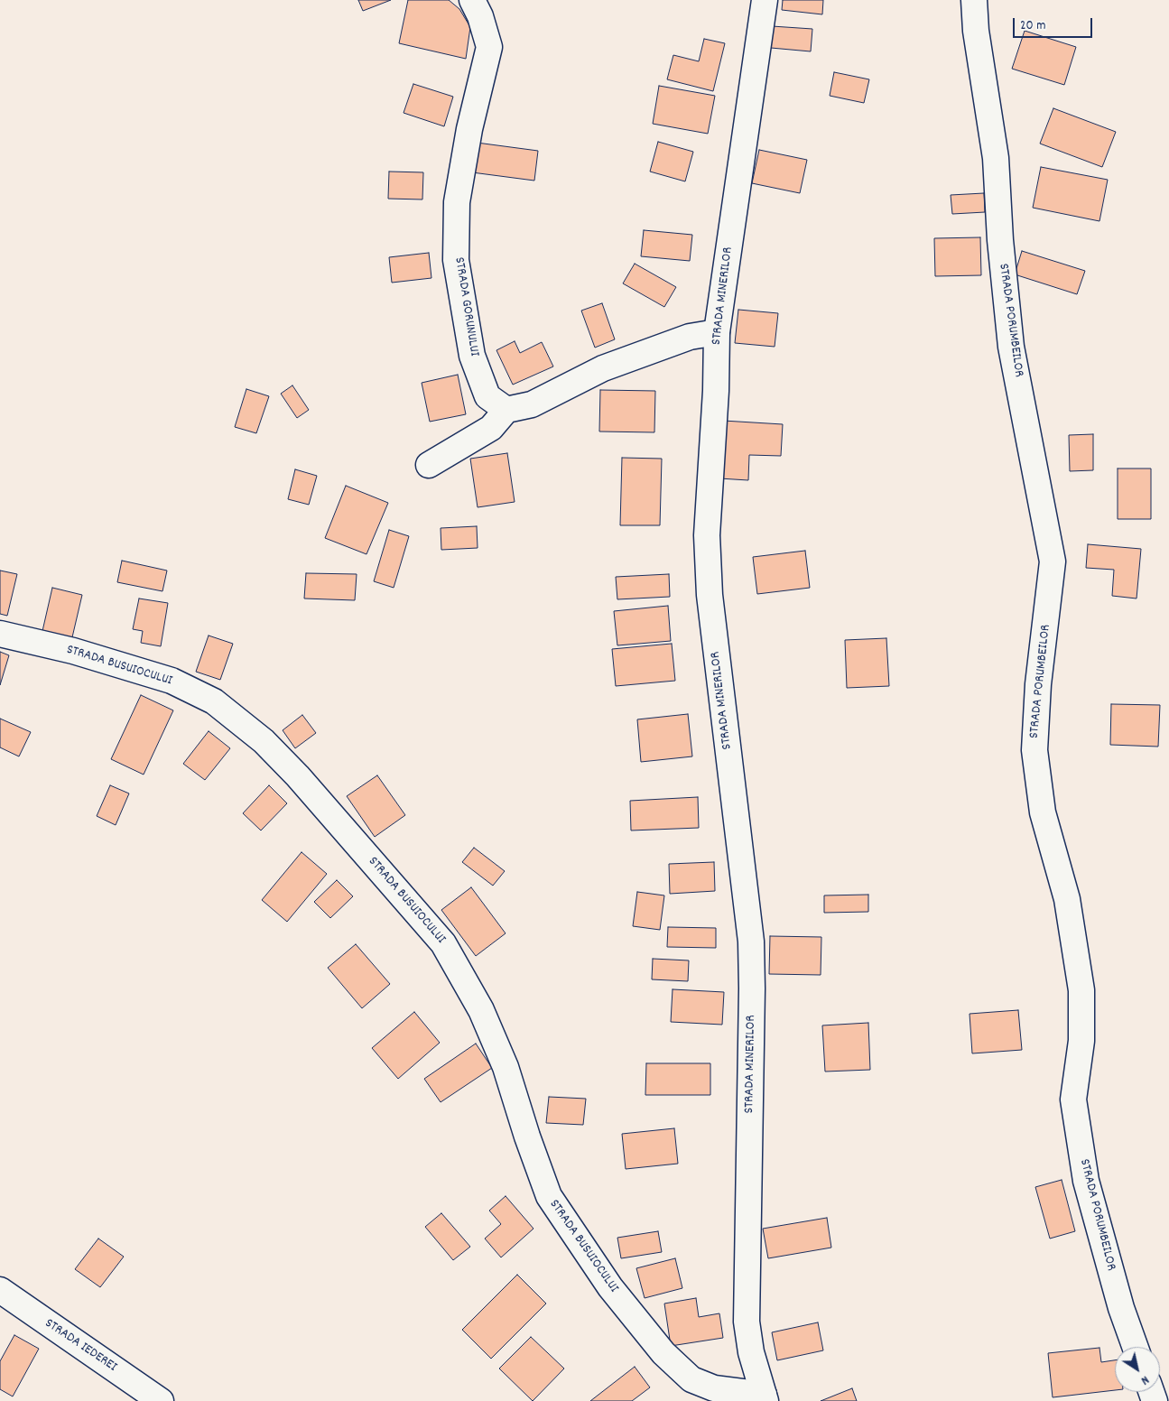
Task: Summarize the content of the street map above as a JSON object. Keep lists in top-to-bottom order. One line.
{"streets":{"street":["STRADA MINERILOR","STRADA GORUNULUI","STRADA PORUMBEILOR","STRADA BUSUIOCULUI","STRADA IEDEREI"]},"crossings":[["STRADA MINERILOR","STRADA BUSUIOCULUI"]],"scale_bar":"20 m","north":"bottom right"}
